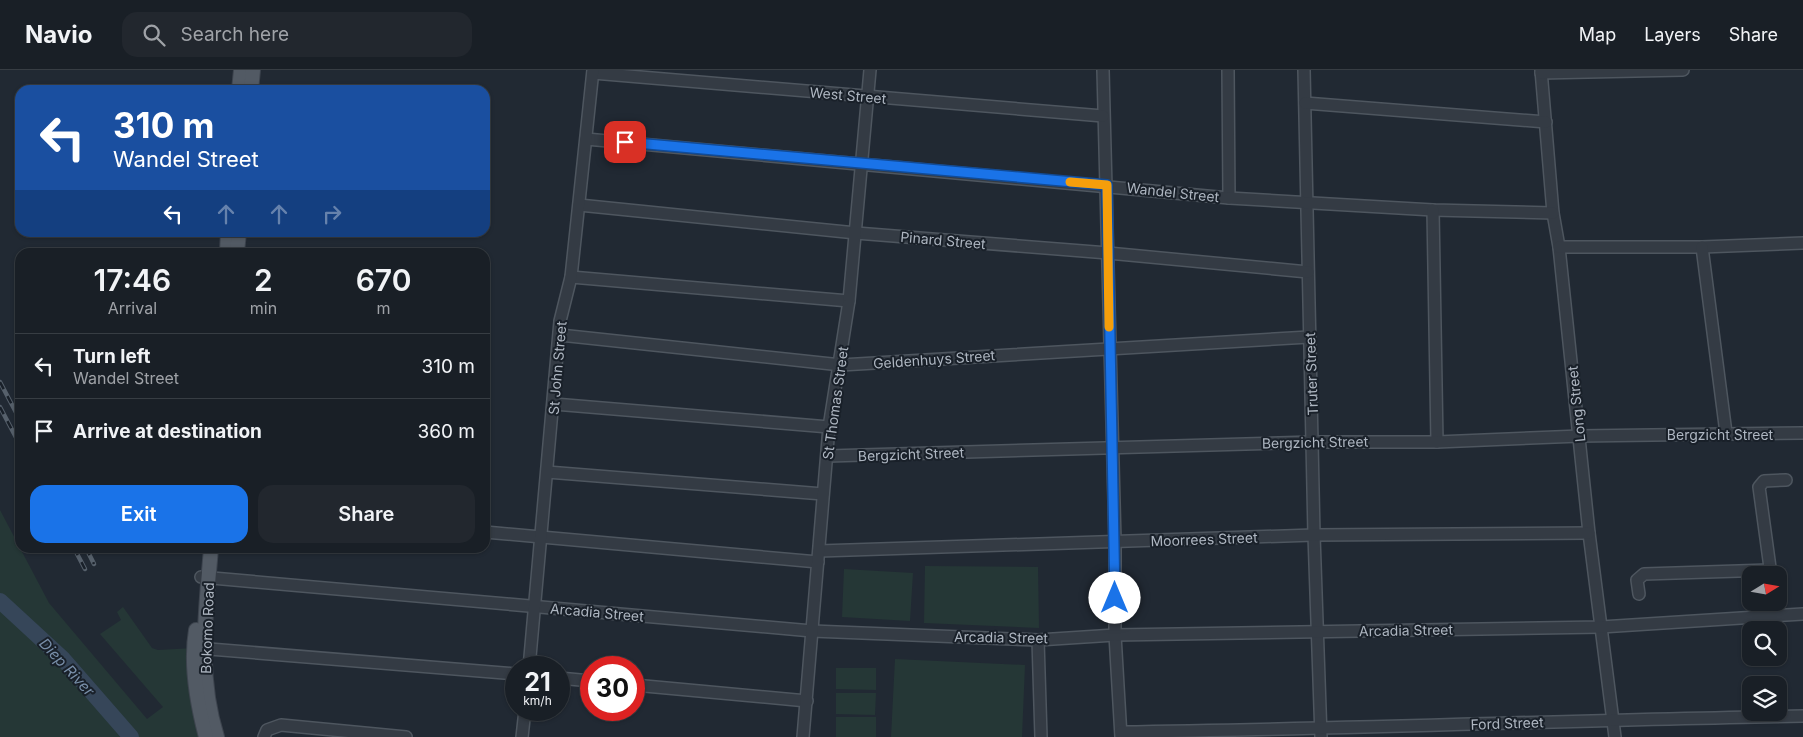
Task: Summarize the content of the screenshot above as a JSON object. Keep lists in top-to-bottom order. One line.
{"streets":{"main road":["Bokomo Road"],"street":["West Street","Wandel Street","Pinard Street","Geldenhuys Street","St John Street","Truter Street","St Thomas Street","Long Street","Bergzicht Street","Moorrees Street","Arcadia Street","Ford Street"]},"crossings":[["West Street","St John Street"],["West Street","St Thomas Street"],["Wandel Street","St John Street"],["Wandel Street","Truter Street"],["Wandel Street","St Thomas Street"],["Wandel Street","Long Street"],["Pinard Street","St John Street"],["Pinard Street","Truter Street"],["Pinard Street","St Thomas Street"],["Geldenhuys Street","St John Street"],["Geldenhuys Street","Truter Street"],["Geldenhuys Street","St Thomas Street"],["St John Street","Moorrees Street"],["St John Street","Arcadia Street"],["Truter Street","Bergzicht Street"],["Truter Street","Moorrees Street"],["Truter Street","Arcadia Street"],["Truter Street","Ford Street"],["St Thomas Street","Bergzicht Street"],["St Thomas Street","Moorrees Street"],["St Thomas Street","Arcadia Street"],["Long Street","Bergzicht Street"],["Long Street","Moorrees Street"],["Long Street","Arcadia Street"],["Long Street","Ford Street"],["Arcadia Street","Bokomo Road"]],"water":["Diep River"],"north":"right","page":{"header":"Navio","search":"Search here","nav":["Map","Layers","Share"],"turn":["310 m","Wandel Street"],"eta":["17:46","Arrival","2","min","670","m"],"list":[{"name":"Turn left","note":"Wandel Street","value":"310 m"},{"name":"Arrive at destination","value":"360 m"}],"buttons":["Exit","Share"],"speed":"21 km/h","limit":"30"}}
